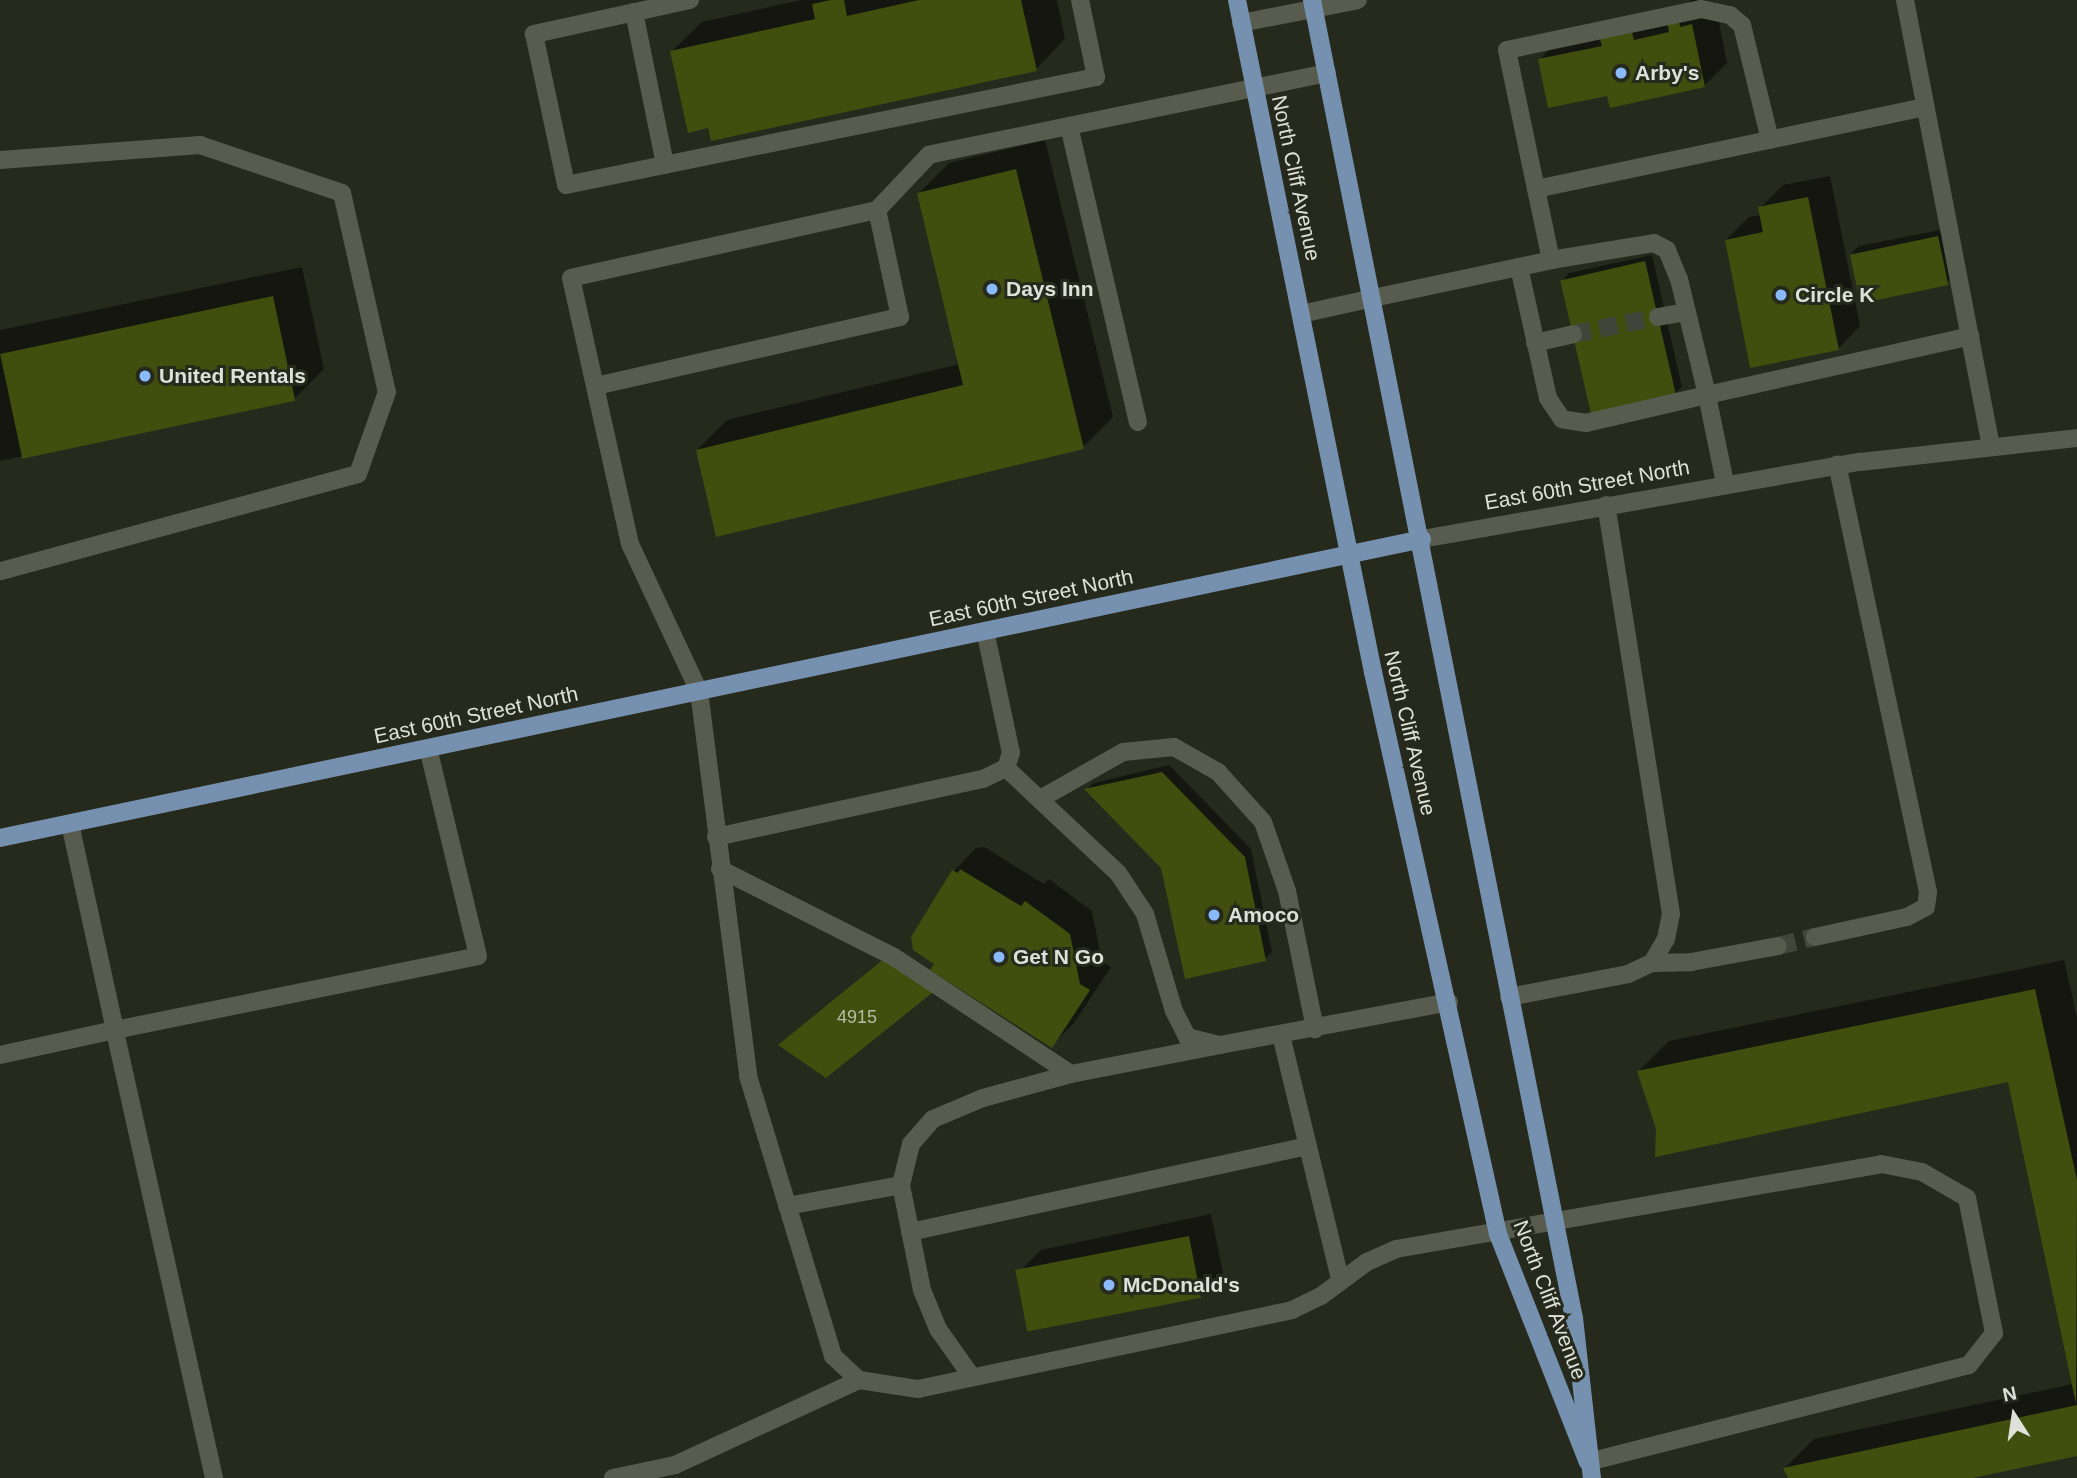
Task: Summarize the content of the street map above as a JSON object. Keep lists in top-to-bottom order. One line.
{"streets":{"main road":["North Cliff Avenue","East 60th Street North"]},"crossings":[["North Cliff Avenue","East 60th Street North"]],"places":["Arby's","Days Inn","Circle K","United Rentals","Amoco","Get N Go","McDonald's"],"house_numbers":["4915"],"north":"top"}
